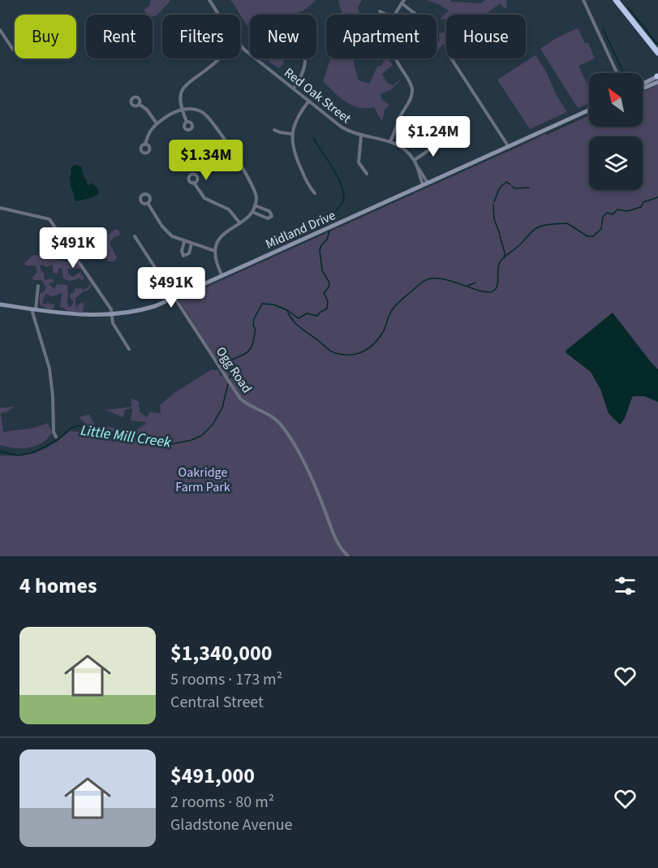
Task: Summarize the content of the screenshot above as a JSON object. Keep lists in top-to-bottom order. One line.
{"streets":{"main road":["Midland Drive"],"street":["Red Oak Street","Ogg Road"]},"crossings":[["Red Oak Street","Midland Drive"],["Midland Drive","Ogg Road"]],"water":["Little Mill Creek"],"parks":["Oakridge Farm Park"],"north":"top left","page":{"chip":["Buy","Rent","Filters","New","Apartment","House"],"price":["$1.24M","$1.34M","$491K","$491K"],"heading":"4 homes","list":[{"name":"$1,340,000","note":"5 rooms · 173 m² · Central Street"},{"name":"$491,000","note":"2 rooms · 80 m² · Gladstone Avenue"}]}}
